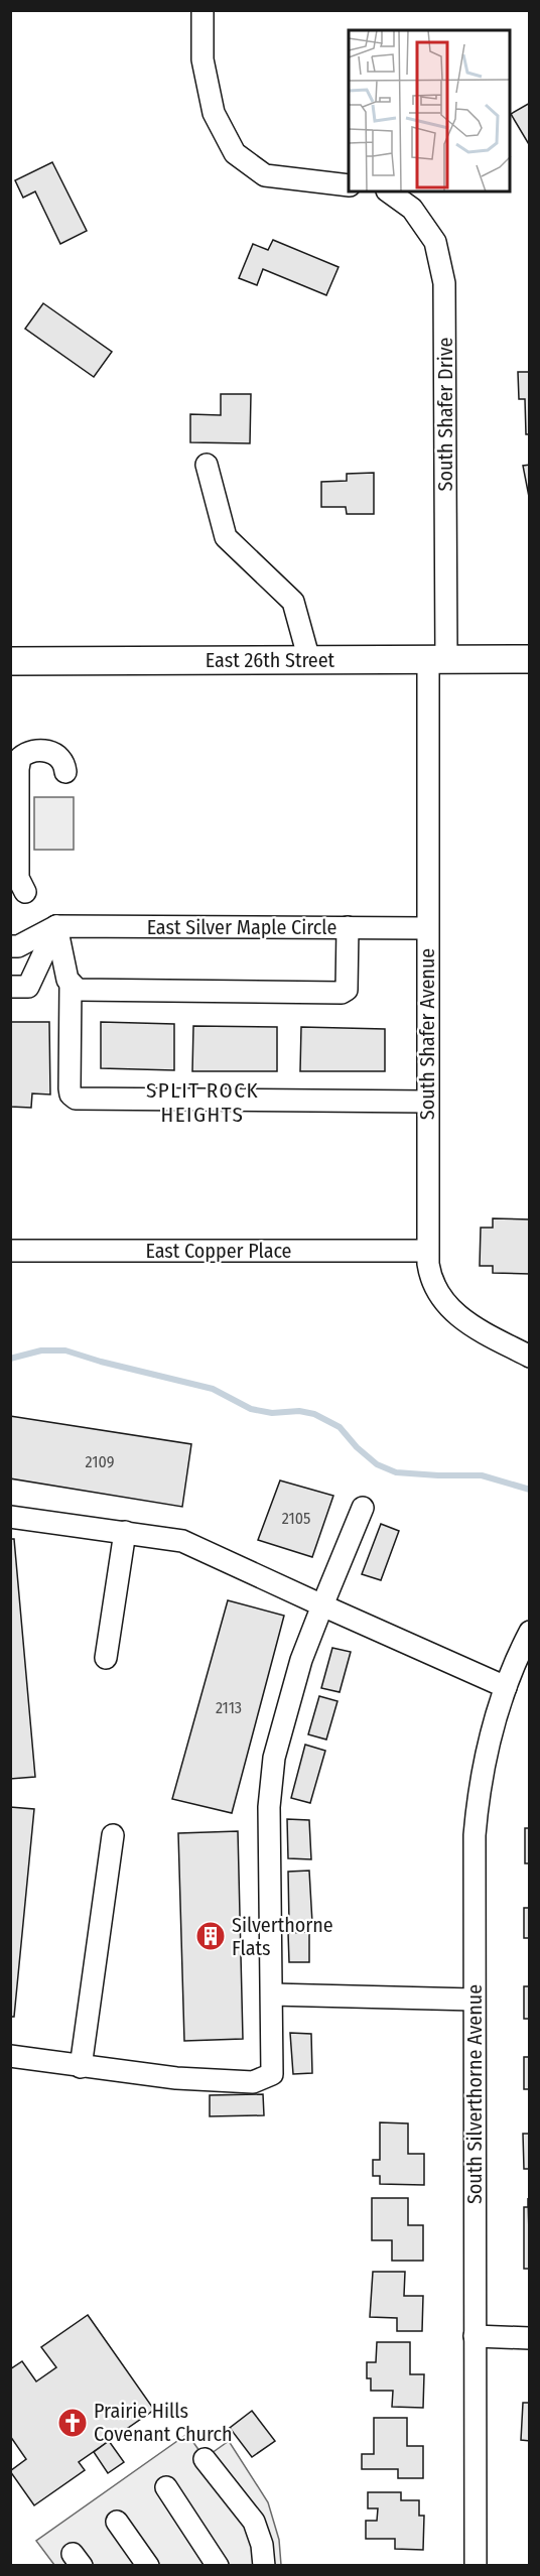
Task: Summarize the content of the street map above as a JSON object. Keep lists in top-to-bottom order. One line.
{"streets":{"main road":["East 26th Street"],"street":["South Shafer Drive","East Silver Maple Circle","South Shafer Avenue","East Copper Place","South Silverthorne Avenue"]},"crossings":[["South Shafer Drive","East 26th Street"],["South Shafer Drive","South Shafer Avenue"],["East 26th Street","South Shafer Avenue"],["East Silver Maple Circle","South Shafer Avenue"],["South Shafer Avenue","East Copper Place"]],"districts":["SPLIT ROCK HEIGHTS"],"places":{"building":["Silverthorne Flats"],"church":["Prairie Hills Covenant Church"]},"house_numbers":["2109","2105","2113"]}
